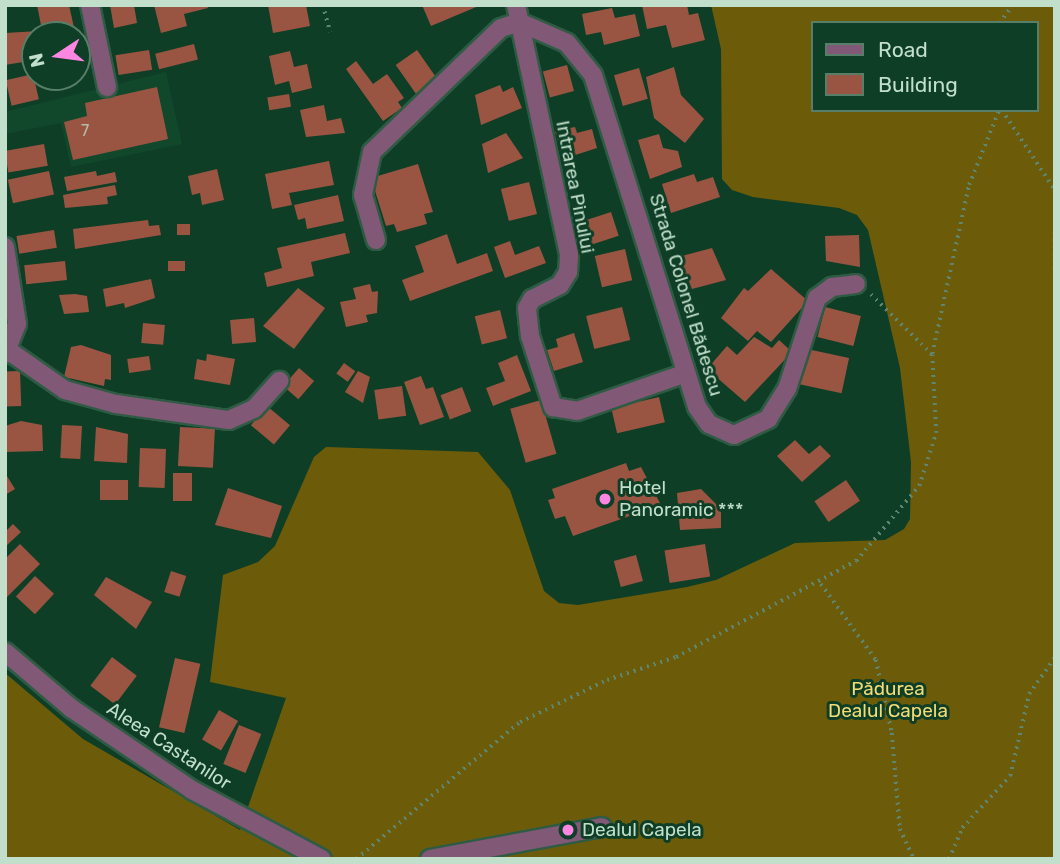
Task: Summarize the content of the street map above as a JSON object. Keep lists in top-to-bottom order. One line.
{"streets":{"street":["Intrarea Pinului","Strada Colonel Bădescu","Aleea Castanilor"]},"crossings":[["Intrarea Pinului","Strada Colonel Bădescu"]],"parks":["Pădurea Dealul Capela"],"places":["Hotel Panoramic ***","Dealul Capela"],"house_numbers":["7"],"legend":["Road","Building"],"north":"left"}
